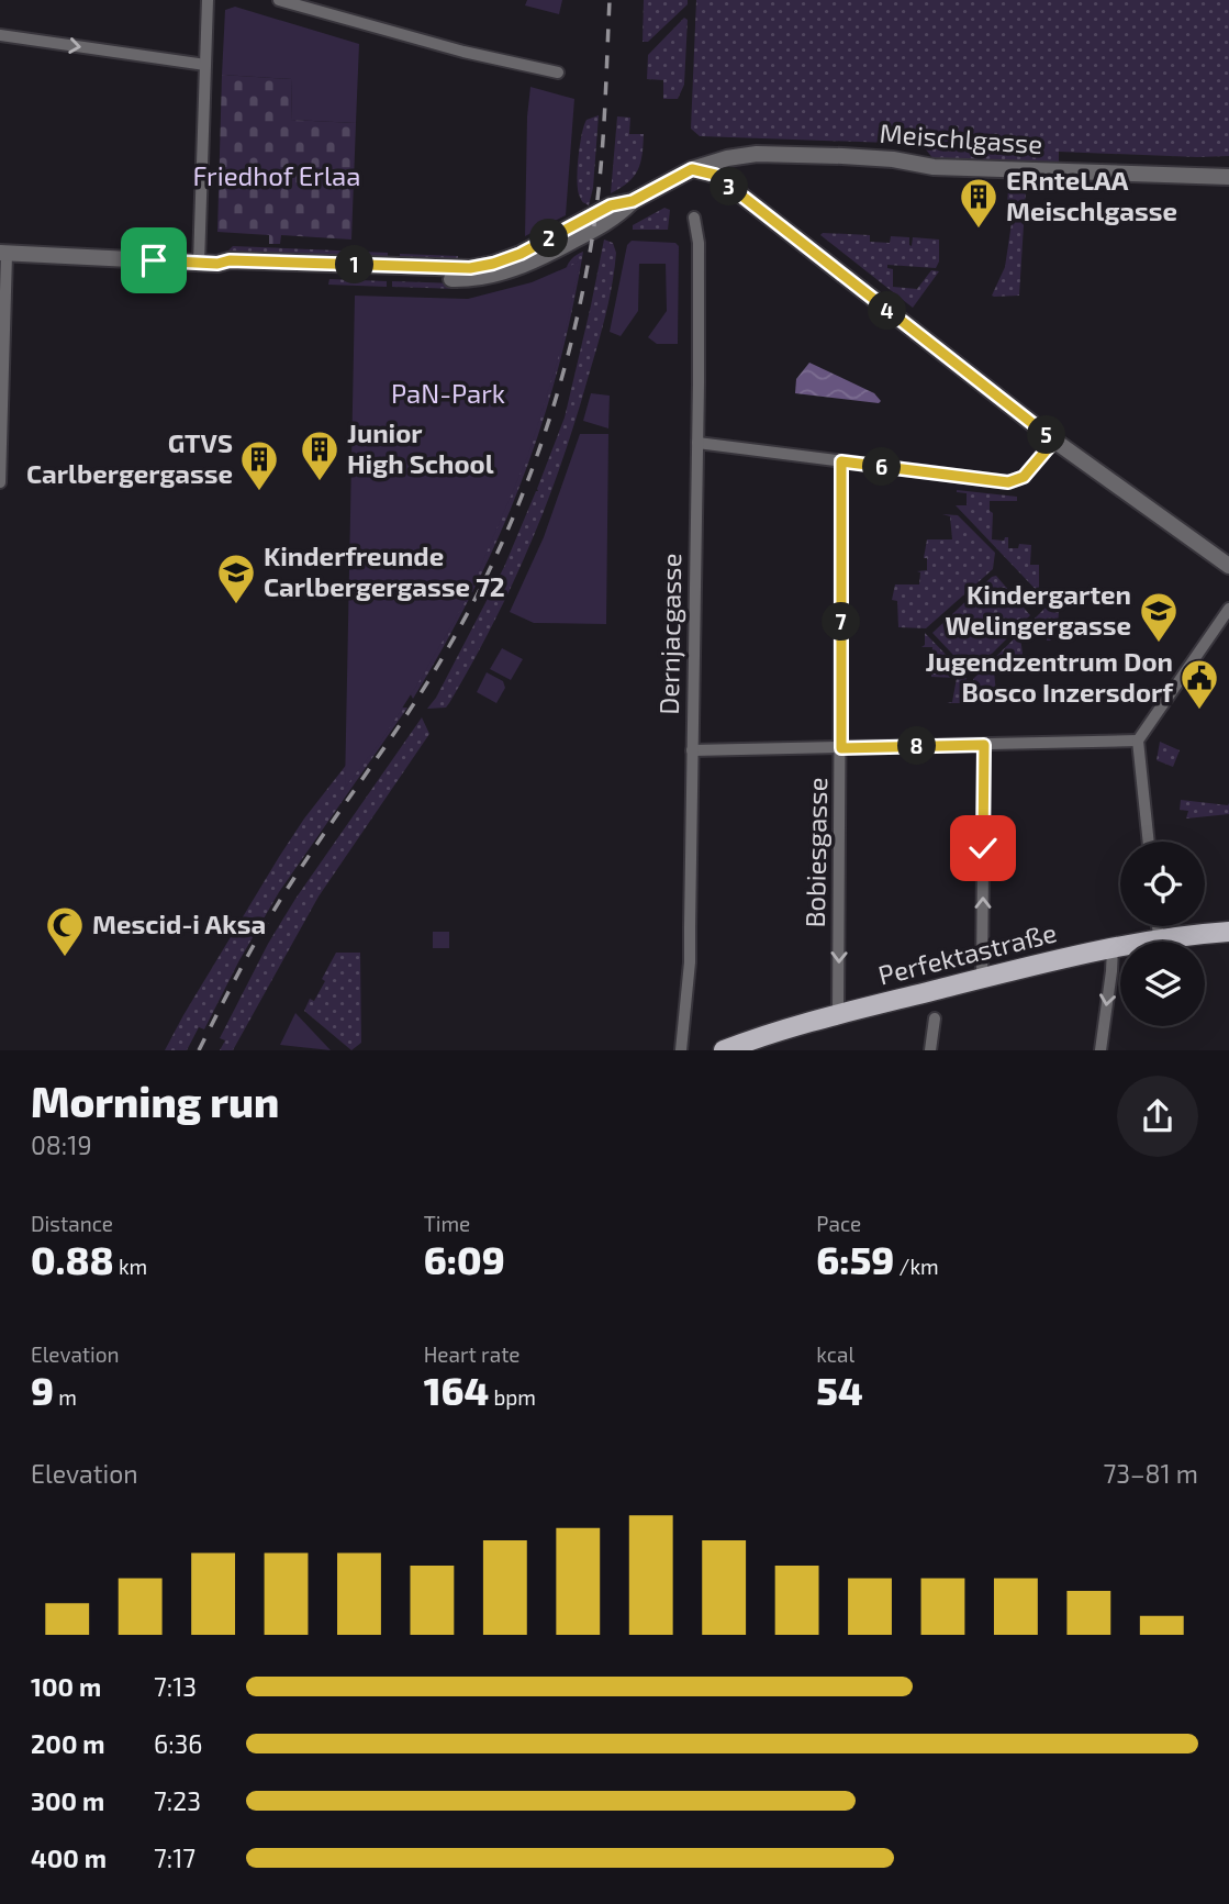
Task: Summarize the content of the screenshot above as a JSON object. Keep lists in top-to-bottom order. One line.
{"streets":{"main road":["Perfektastraße"],"street":["Meischlgasse","Dernjacgasse","Bobiesgasse"]},"crossings":[["Bobiesgasse","Perfektastraße"]],"one_way":["Bobiesgasse"],"parks":["Friedhof Erlaa","PaN-Park"],"places":{"building":["ERnteLAA Meischlgasse","Junior High School","GTVS Carlbergergasse"],"school or university":["Kinderfreunde Carlbergergasse 72","Kindergarten Welingergasse"],"public building":["Jugendzentrum Don Bosco Inzersdorf"],"mosque":["Mescid-i Aksa"]},"page":{"pins":["3","2","1","4","5","6","7","8"],"heading":["Morning run","08:19"],"stats":[["Distance","0.88 km"],["Time","6:09"],["Pace","6:59 /km"],["Elevation","9 m"],["Heart rate","164 bpm"],["kcal","54"]],"chart":["Elevation","73–81 m"],"list":[{"name":"100 m","note":"7:13"},{"name":"200 m","note":"6:36"},{"name":"300 m","note":"7:23"},{"name":"400 m","note":"7:17"}]}}
